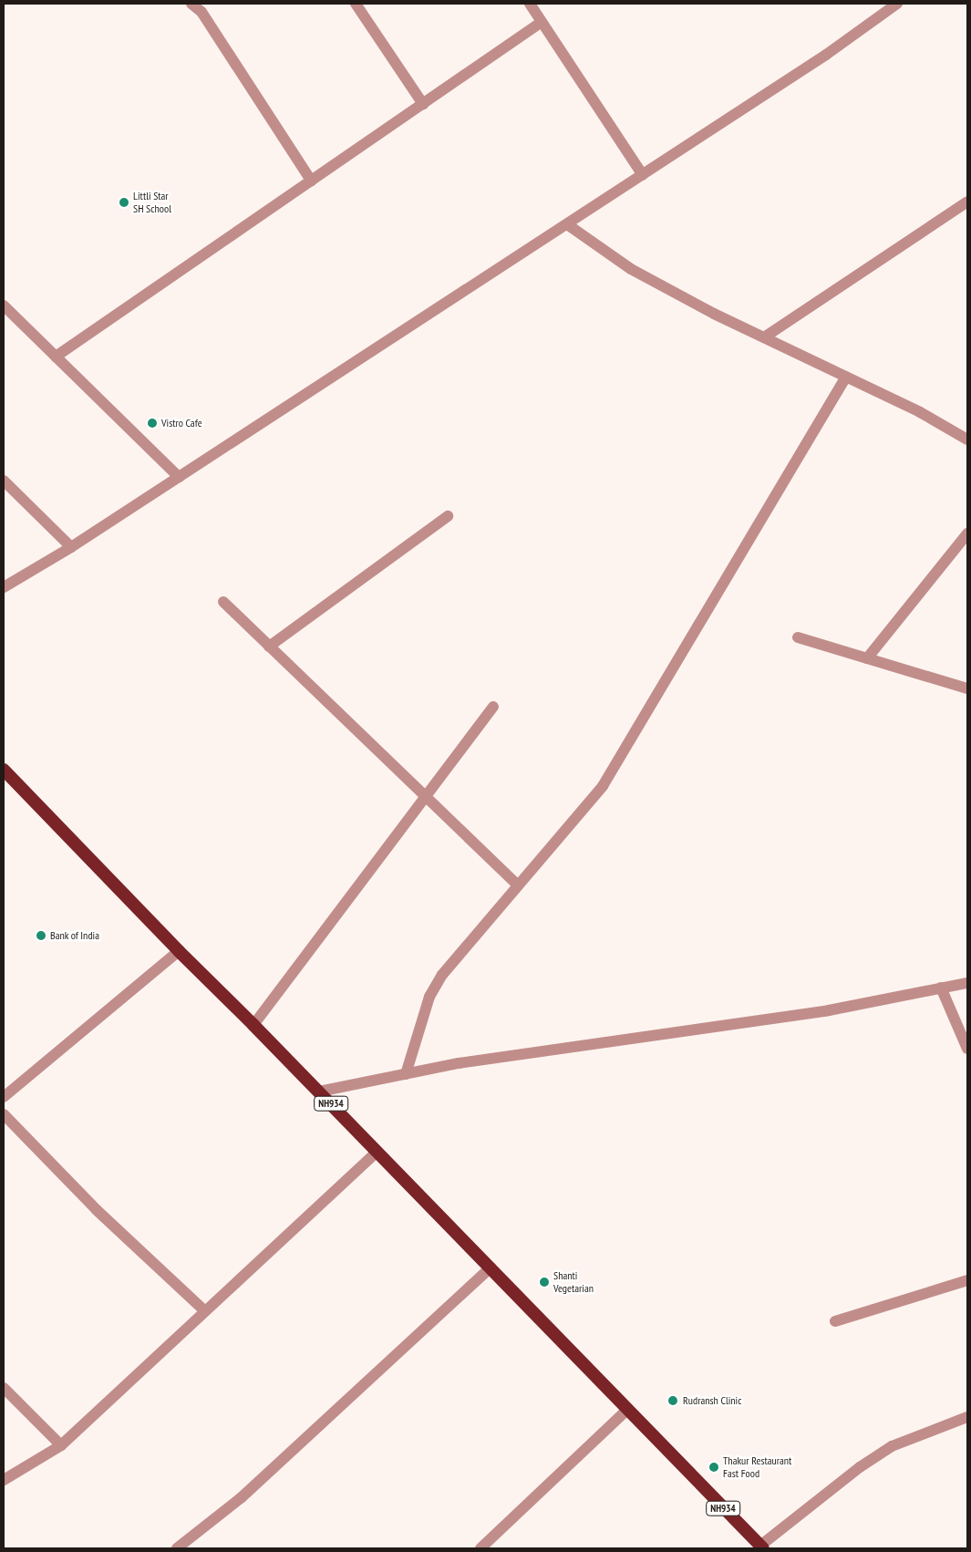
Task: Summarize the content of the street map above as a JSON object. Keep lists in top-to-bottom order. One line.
{"streets":{"highway":["NH934"]},"places":["Littli Star SH School","Vistro Cafe","Bank of India","Shanti Vegetarian","Rudransh Clinic","Thakur Restaurant Fast Food"]}
